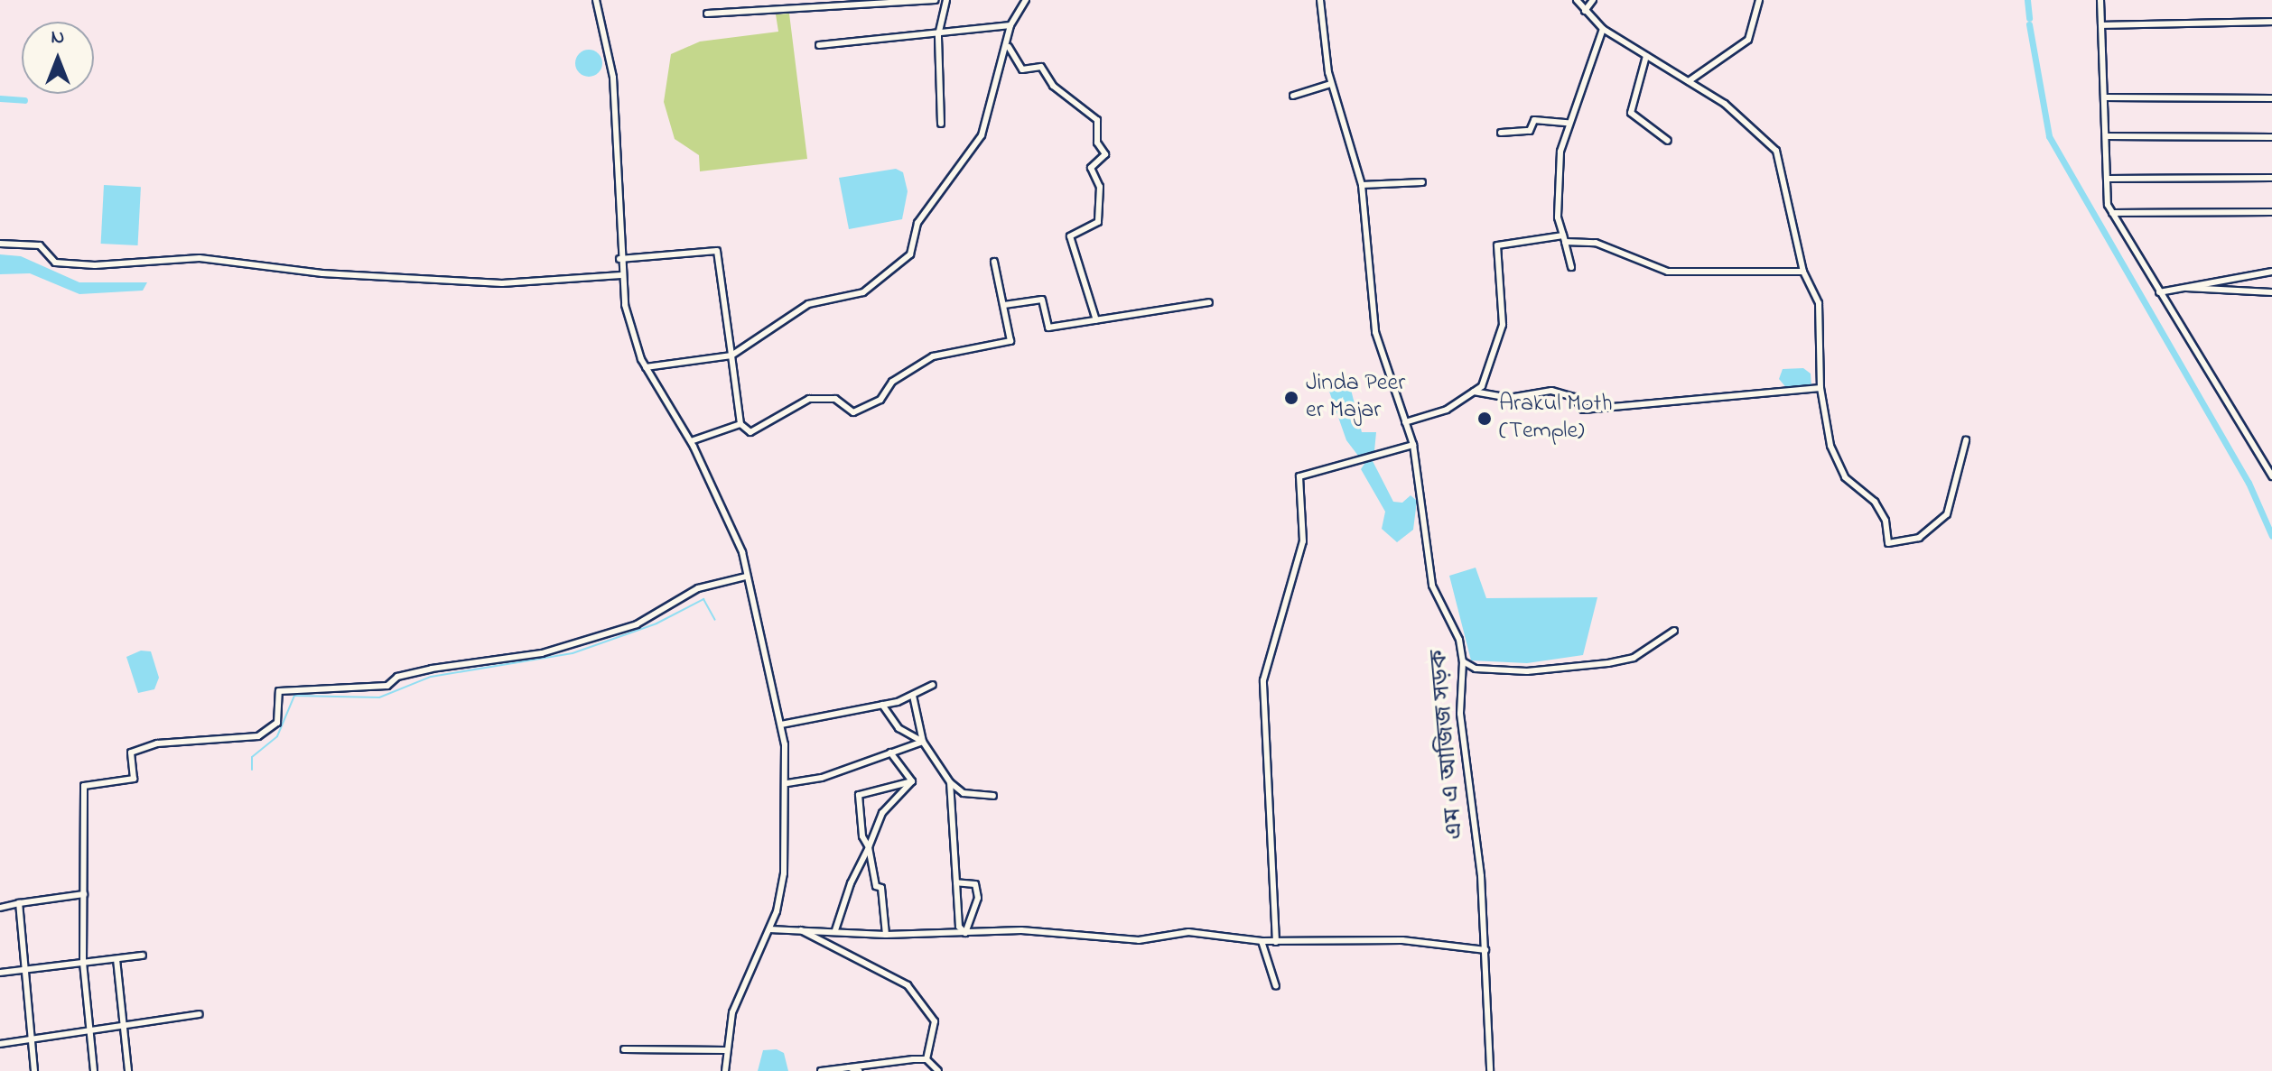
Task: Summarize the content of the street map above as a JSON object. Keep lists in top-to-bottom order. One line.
{"streets":{"street":["এম এ আজিজ সড়ক"]},"places":["Jinda Peer er Majar","Arakul Moth (Temple)"],"north":"top"}
